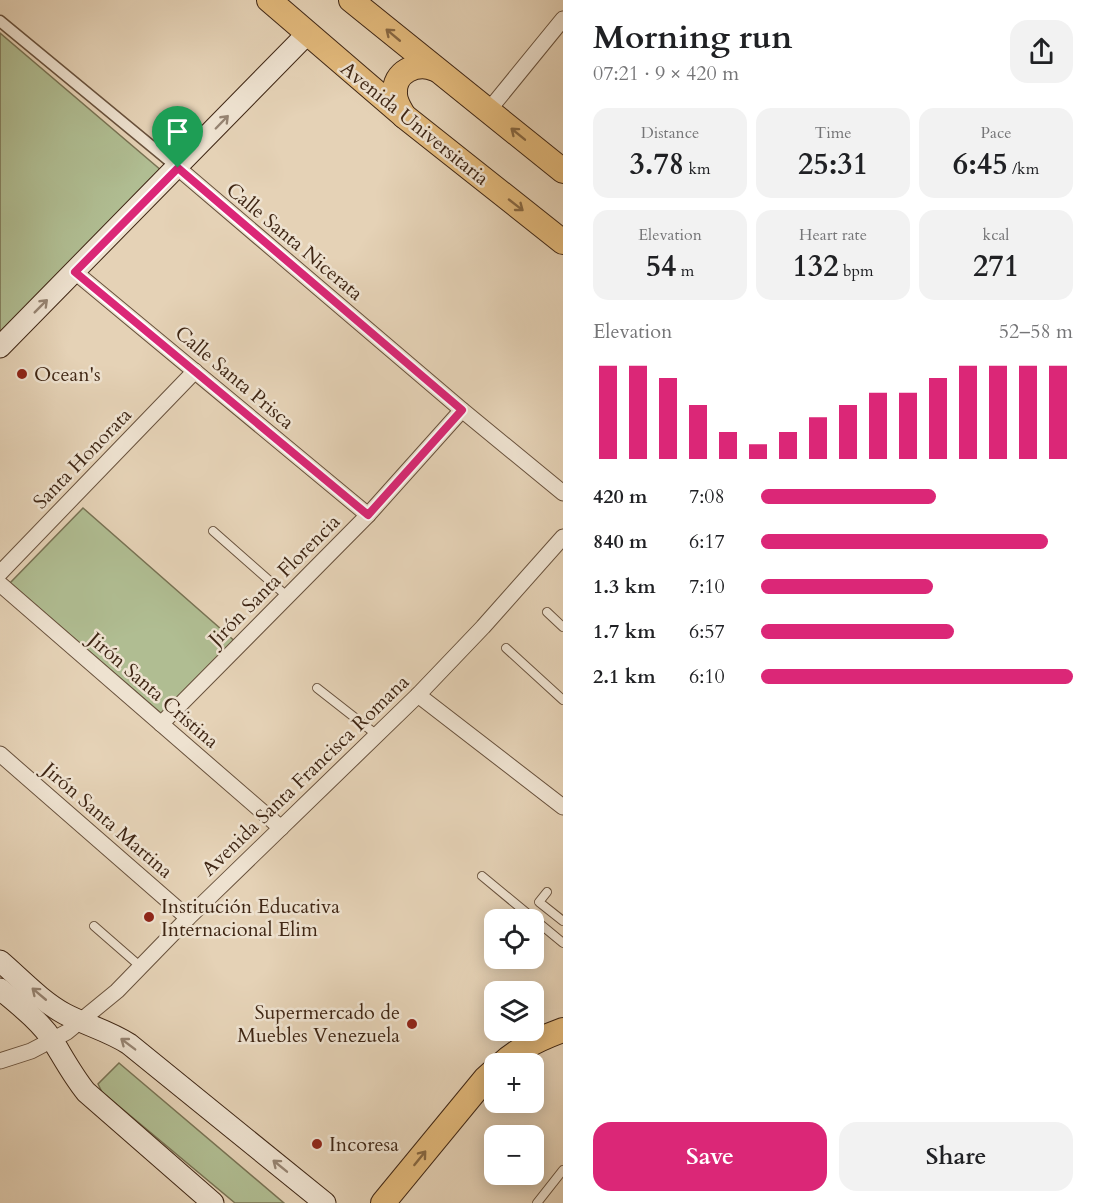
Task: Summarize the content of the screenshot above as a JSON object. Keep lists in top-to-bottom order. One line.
{"streets":{"main road":["Avenida Universitaria"],"street":["Calle Santa Nicerata","Calle Santa Prisca","Santa Honorata","Jirón Santa Florencia","Jirón Santa Cristina","Avenida Santa Francisca Romana","Jirón Santa Martina"]},"crossings":[["Calle Santa Nicerata","Jirón Santa Florencia"],["Calle Santa Prisca","Santa Honorata"],["Calle Santa Prisca","Jirón Santa Florencia"],["Jirón Santa Florencia","Jirón Santa Cristina"],["Jirón Santa Cristina","Avenida Santa Francisca Romana"],["Avenida Santa Francisca Romana","Jirón Santa Martina"]],"places":["Ocean's","Institución Educativa Internacional Elim","Supermercado de Muebles Venezuela","Incoresa"],"page":{"heading":["Morning run","07:21 · 9 × 420 m"],"stats":[["Distance","3.78 km"],["Time","25:31"],["Pace","6:45 /km"],["Elevation","54 m"],["Heart rate","132 bpm"],["kcal","271"]],"chart":["Elevation","52–58 m"],"list":[{"name":"420 m","note":"7:08"},{"name":"840 m","note":"6:17"},{"name":"1.3 km","note":"7:10"},{"name":"1.7 km","note":"6:57"},{"name":"2.1 km","note":"6:10"}],"map_buttons":["+","−"],"buttons":["Save","Share"]}}
